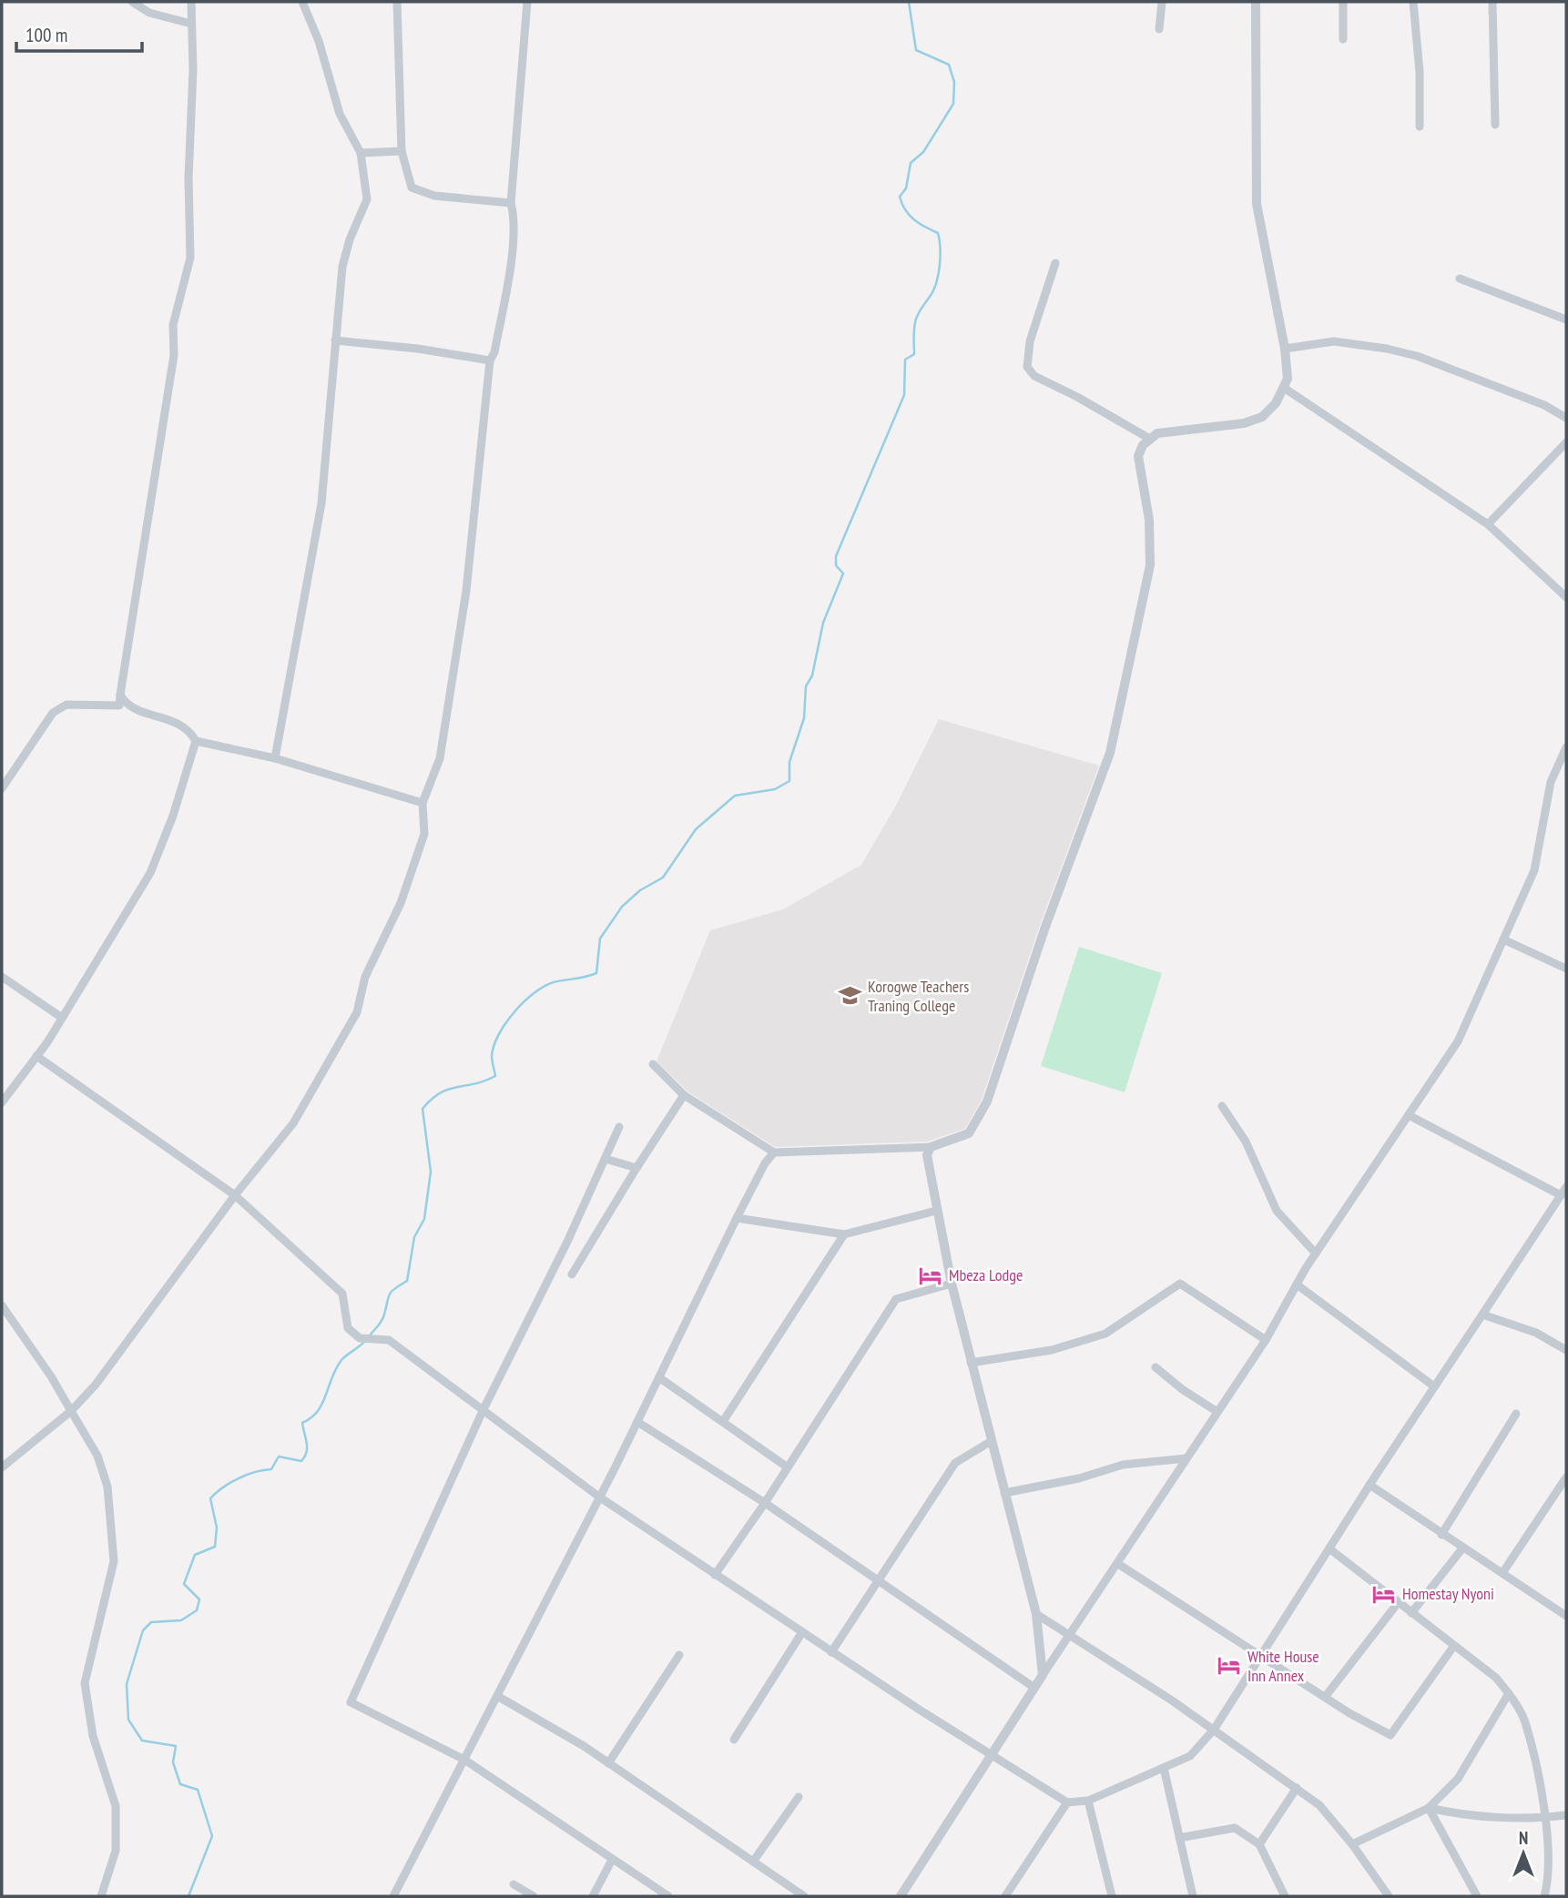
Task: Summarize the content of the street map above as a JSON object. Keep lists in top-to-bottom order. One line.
{"places":{"school or university":["Korogwe Teachers Traning College"],"hotel":["Mbeza Lodge","Homestay Nyoni","White House Inn Annex"]},"scale_bar":"100 m","north":"top"}
